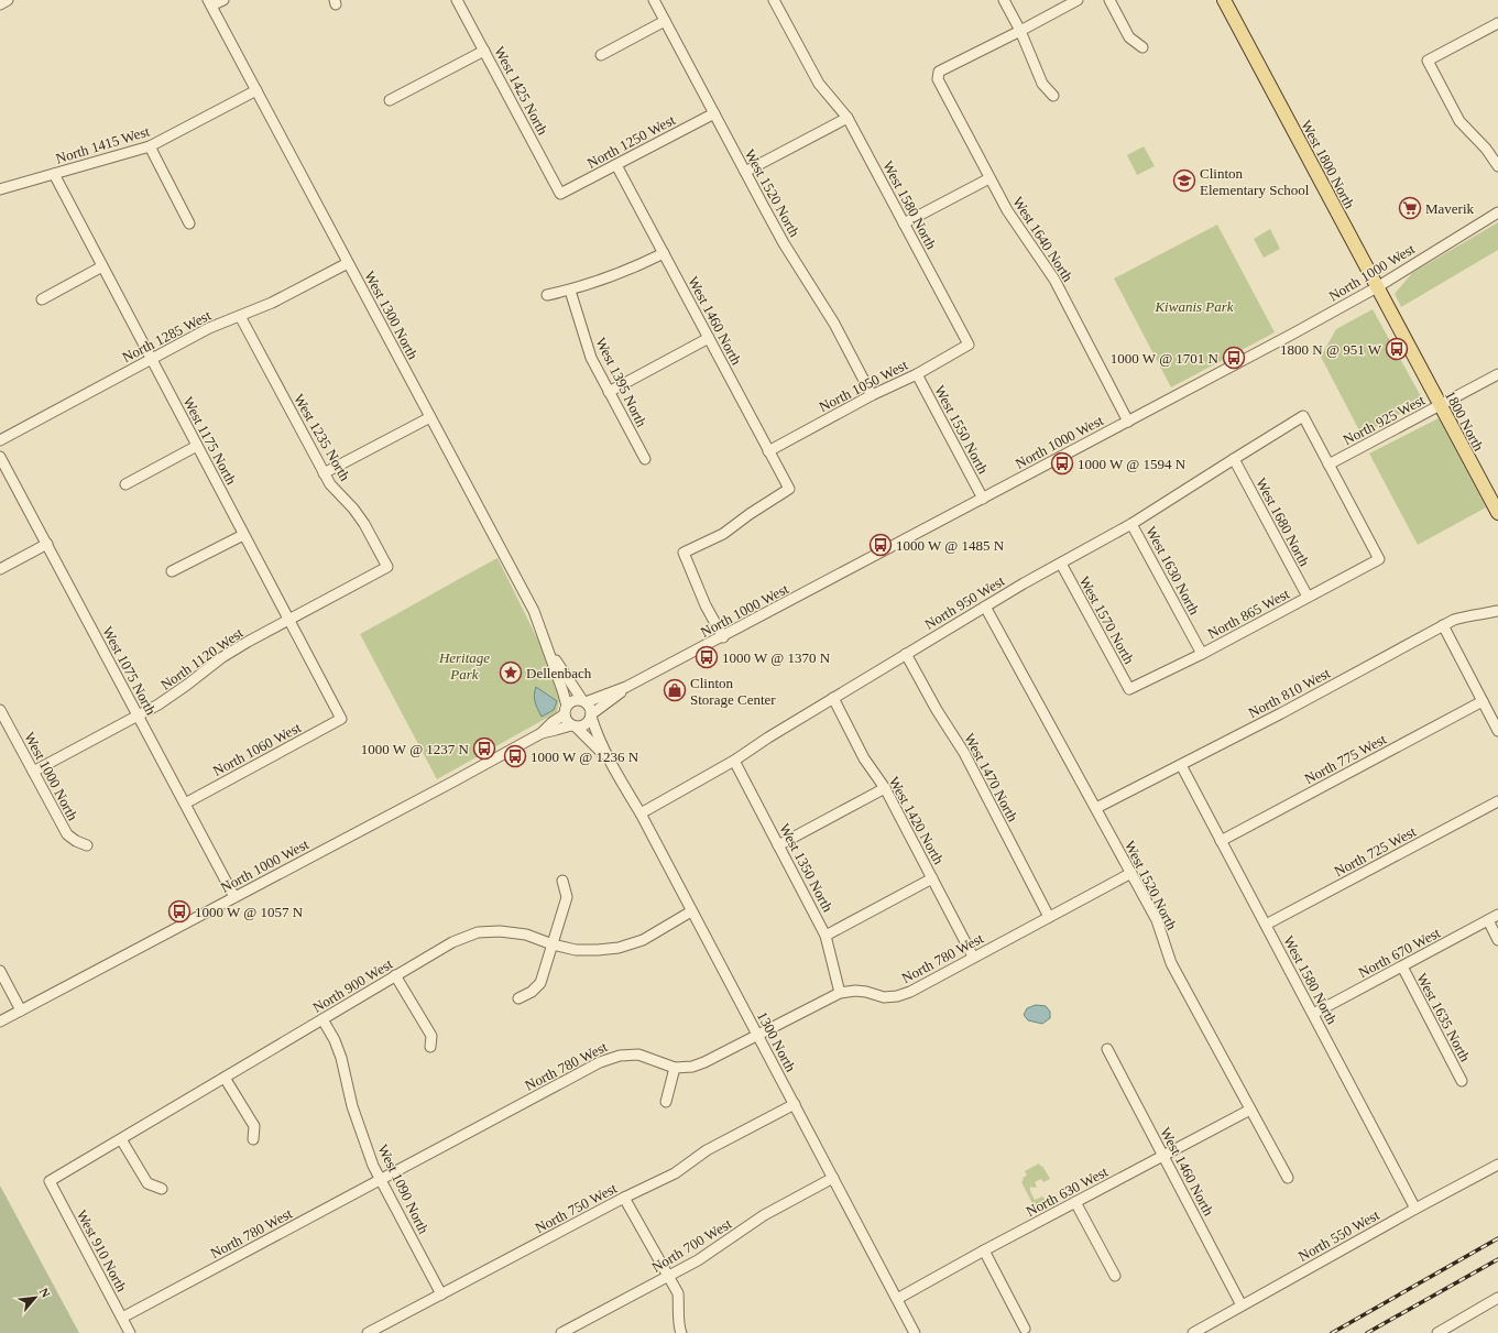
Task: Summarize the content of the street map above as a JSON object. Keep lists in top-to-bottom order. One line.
{"streets":{"main road":["West 1800 North","1800 North"],"street":["West 1425 North","North 1250 West","North 1415 West","West 1520 North","West 1580 North","West 1640 North","North 1000 West","West 1300 North","West 1460 North","North 1285 West","West 1395 North","North 1050 West","North 925 West","West 1550 North","West 1235 North","West 1175 North","West 1680 North","West 1630 North","North 950 West","North 865 West","West 1570 North","North 1120 West","West 1075 North","North 810 West","North 1060 West","North 775 West","West 1000 North","West 1470 North","West 1420 North","North 725 West","West 1350 North","North 670 West","North 780 West","North 900 West","West 1635 North","1300 North","West 1090 North","North 630 West","North 750 West","North 550 West","North 700 West","West 910 North"]},"crossings":[["West 1425 North","North 1250 West"],["North 1250 West","West 1520 North"],["North 1250 West","West 1460 North"],["North 1415 West","West 1300 North"],["North 1415 West","West 1175 North"],["West 1800 North","North 1000 West"],["West 1800 North","1800 North"],["West 1520 North","North 1050 West"],["West 1520 North","North 950 West"],["West 1520 North","North 810 West"],["West 1520 North","North 780 West"],["West 1520 North","North 630 West"],["West 1580 North","North 1050 West"],["West 1580 North","North 810 West"],["West 1580 North","North 775 West"],["West 1580 North","North 725 West"],["West 1580 North","North 670 West"],["West 1580 North","North 550 West"],["West 1640 North","North 1000 West"],["North 1000 West","West 1300 North"],["North 1000 West","West 1460 North"],["North 1000 West","West 1550 North"],["North 1000 West","West 1075 North"],["North 1000 West","1300 North"],["West 1300 North","North 1285 West"],["West 1300 North","1300 North"],["West 1460 North","North 1050 West"],["West 1460 North","North 630 West"],["West 1460 North","North 550 West"],["North 1285 West","West 1235 North"],["North 1285 West","West 1175 North"],["North 1050 West","West 1550 North"],["North 925 West","1800 North"],["North 925 West","North 950 West"],["North 925 West","North 865 West"],["West 1235 North","North 1120 West"],["West 1175 North","North 1120 West"],["West 1175 North","North 1060 West"],["West 1680 North","North 950 West"],["West 1680 North","North 865 West"],["West 1630 North","North 950 West"],["West 1630 North","North 865 West"],["North 950 West","North 865 West"],["North 950 West","West 1570 North"],["North 950 West","West 1470 North"],["North 950 West","West 1420 North"],["North 950 West","West 1350 North"],["North 950 West","1300 North"],["North 865 West","West 1570 North"],["North 1120 West","West 1075 North"],["North 1120 West","West 1000 North"],["West 1075 North","North 1060 West"],["West 1470 North","North 780 West"],["West 1420 North","North 780 West"],["West 1350 North","North 780 West"],["North 670 West","West 1635 North"],["North 780 West","1300 North"],["North 780 West","West 1090 North"],["North 780 West","West 910 North"],["North 900 West","1300 North"],["North 900 West","West 1090 North"],["North 900 West","West 910 North"],["1300 North","North 630 West"],["1300 North","North 750 West"],["1300 North","North 700 West"],["West 1090 North","North 750 West"]],"parks":["Kiwanis Park","Heritage Park"],"places":{"school or university":["Clinton Elementary School"],"supermarket":["Maverik"],"bus stop":["1800 N @ 951 W","1000 W @ 1701 N","1000 W @ 1594 N","1000 W @ 1485 N","1000 W @ 1370 N","1000 W @ 1237 N","1000 W @ 1236 N","1000 W @ 1057 N"],"place":["Dellenbach"],"shop":["Clinton Storage Center"]},"north":"top right"}
